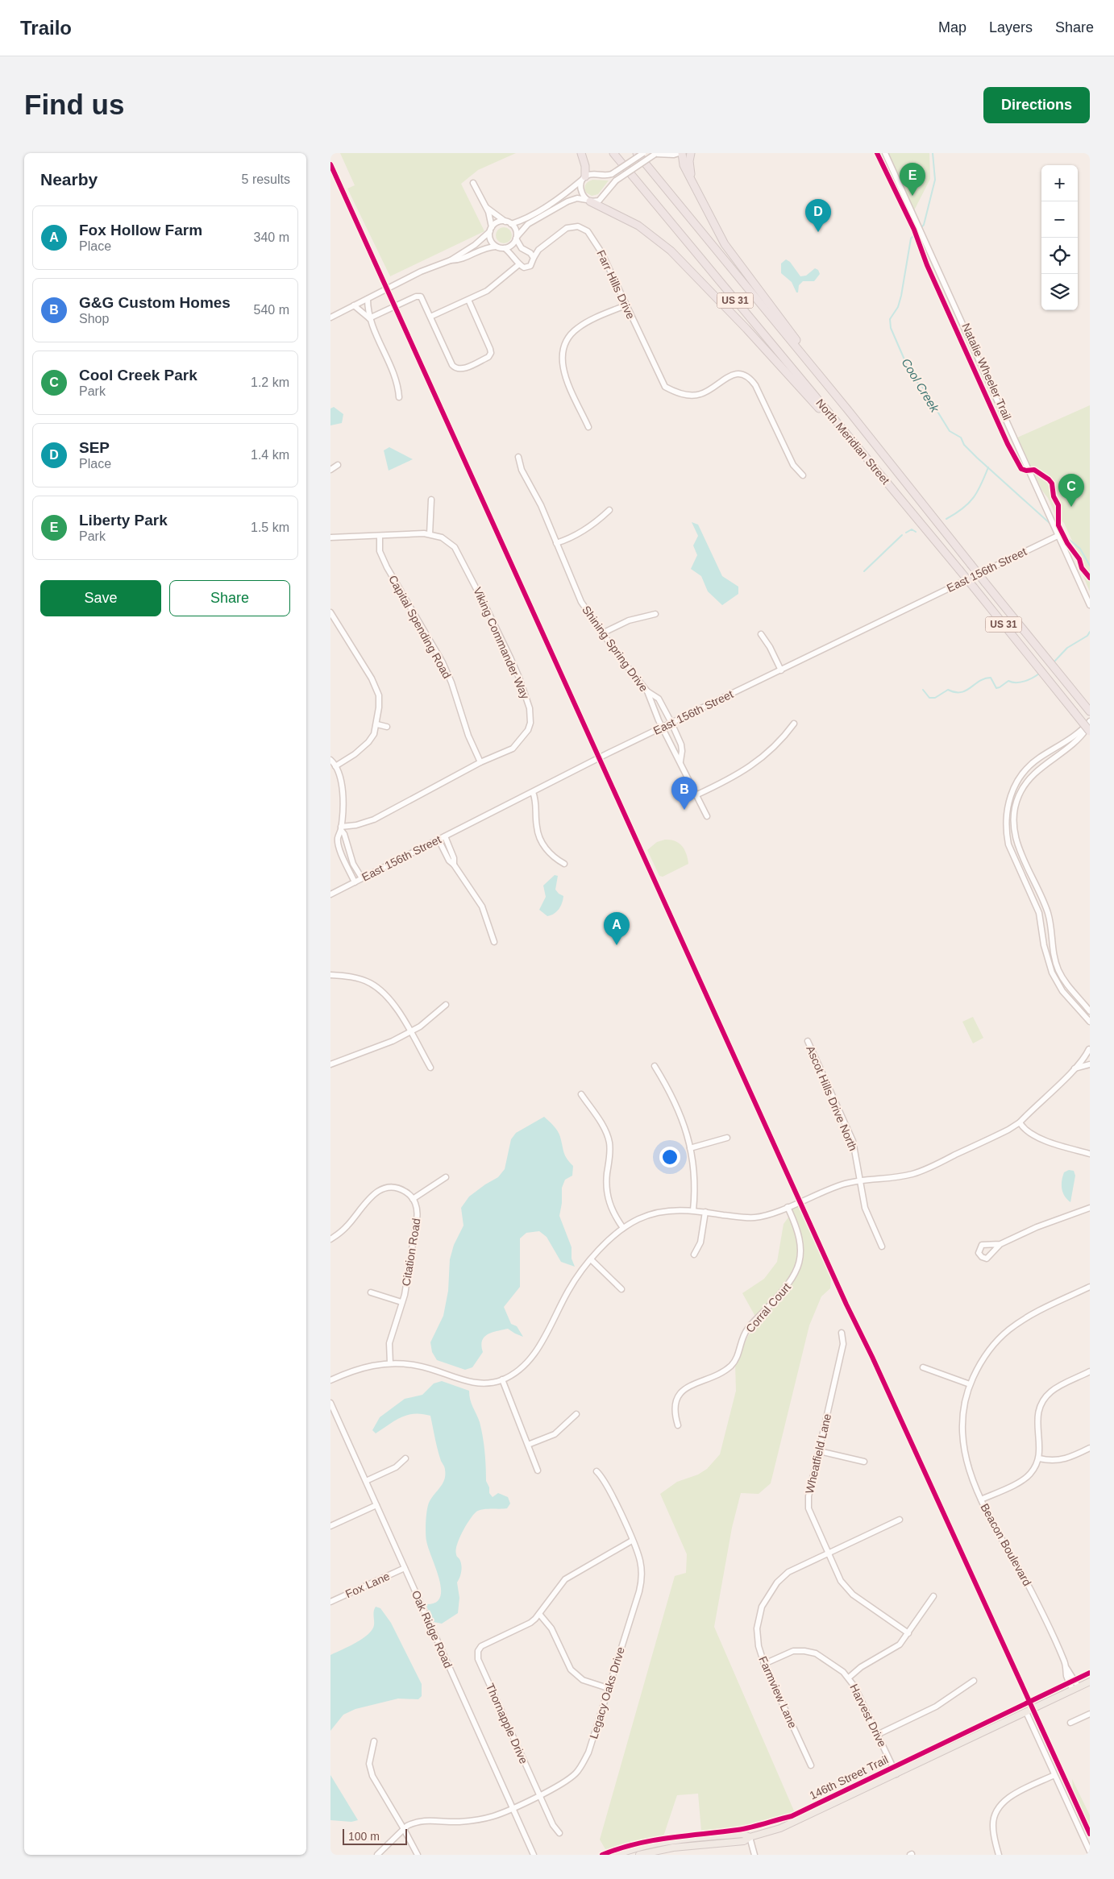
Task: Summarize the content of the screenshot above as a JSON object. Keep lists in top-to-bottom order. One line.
{"streets":{"highway":["US 31","North Meridian Street"],"street":["Farr Hills Drive","East 156th Street","Capital Spending Road","Viking Commander Way","Shining Spring Drive","Ascot Hills Drive North","Citation Road","Corral Court","Wheatfield Lane","Beacon Boulevard","Fox Lane","Oak Ridge Road","Farmview Lane","Legacy Oaks Drive","Harvest Drive","Thornapple Drive"],"cycle path":["Natalie Wheeler Trail","146th Street Trail"]},"crossings":[["East 156th Street","Shining Spring Drive"],["Capital Spending Road","Viking Commander Way"],["Wheatfield Lane","Farmview Lane"],["Fox Lane","Oak Ridge Road"],["Oak Ridge Road","Legacy Oaks Drive"],["Farmview Lane","Harvest Drive"],["Legacy Oaks Drive","Thornapple Drive"]],"water":["Cool Creek"],"scale_bar":"100 m","page":{"header":"Trailo","nav":["Map","Layers","Share"],"buttons":["Directions",["Save","Share"]],"title":"Find us","heading":["Nearby","5 results"],"pins":["E","D","C","B","A"],"map_buttons":["+","−"],"list":[{"mark":"A","name":"Fox Hollow Farm","note":"Place","value":"340 m"},{"mark":"B","name":"G&G Custom Homes","note":"Shop","value":"540 m"},{"mark":"C","name":"Cool Creek Park","note":"Park","value":"1.2 km"},{"mark":"D","name":"SEP","note":"Place","value":"1.4 km"},{"mark":"E","name":"Liberty Park","note":"Park","value":"1.5 km"}],"scale":"100 m"}}
